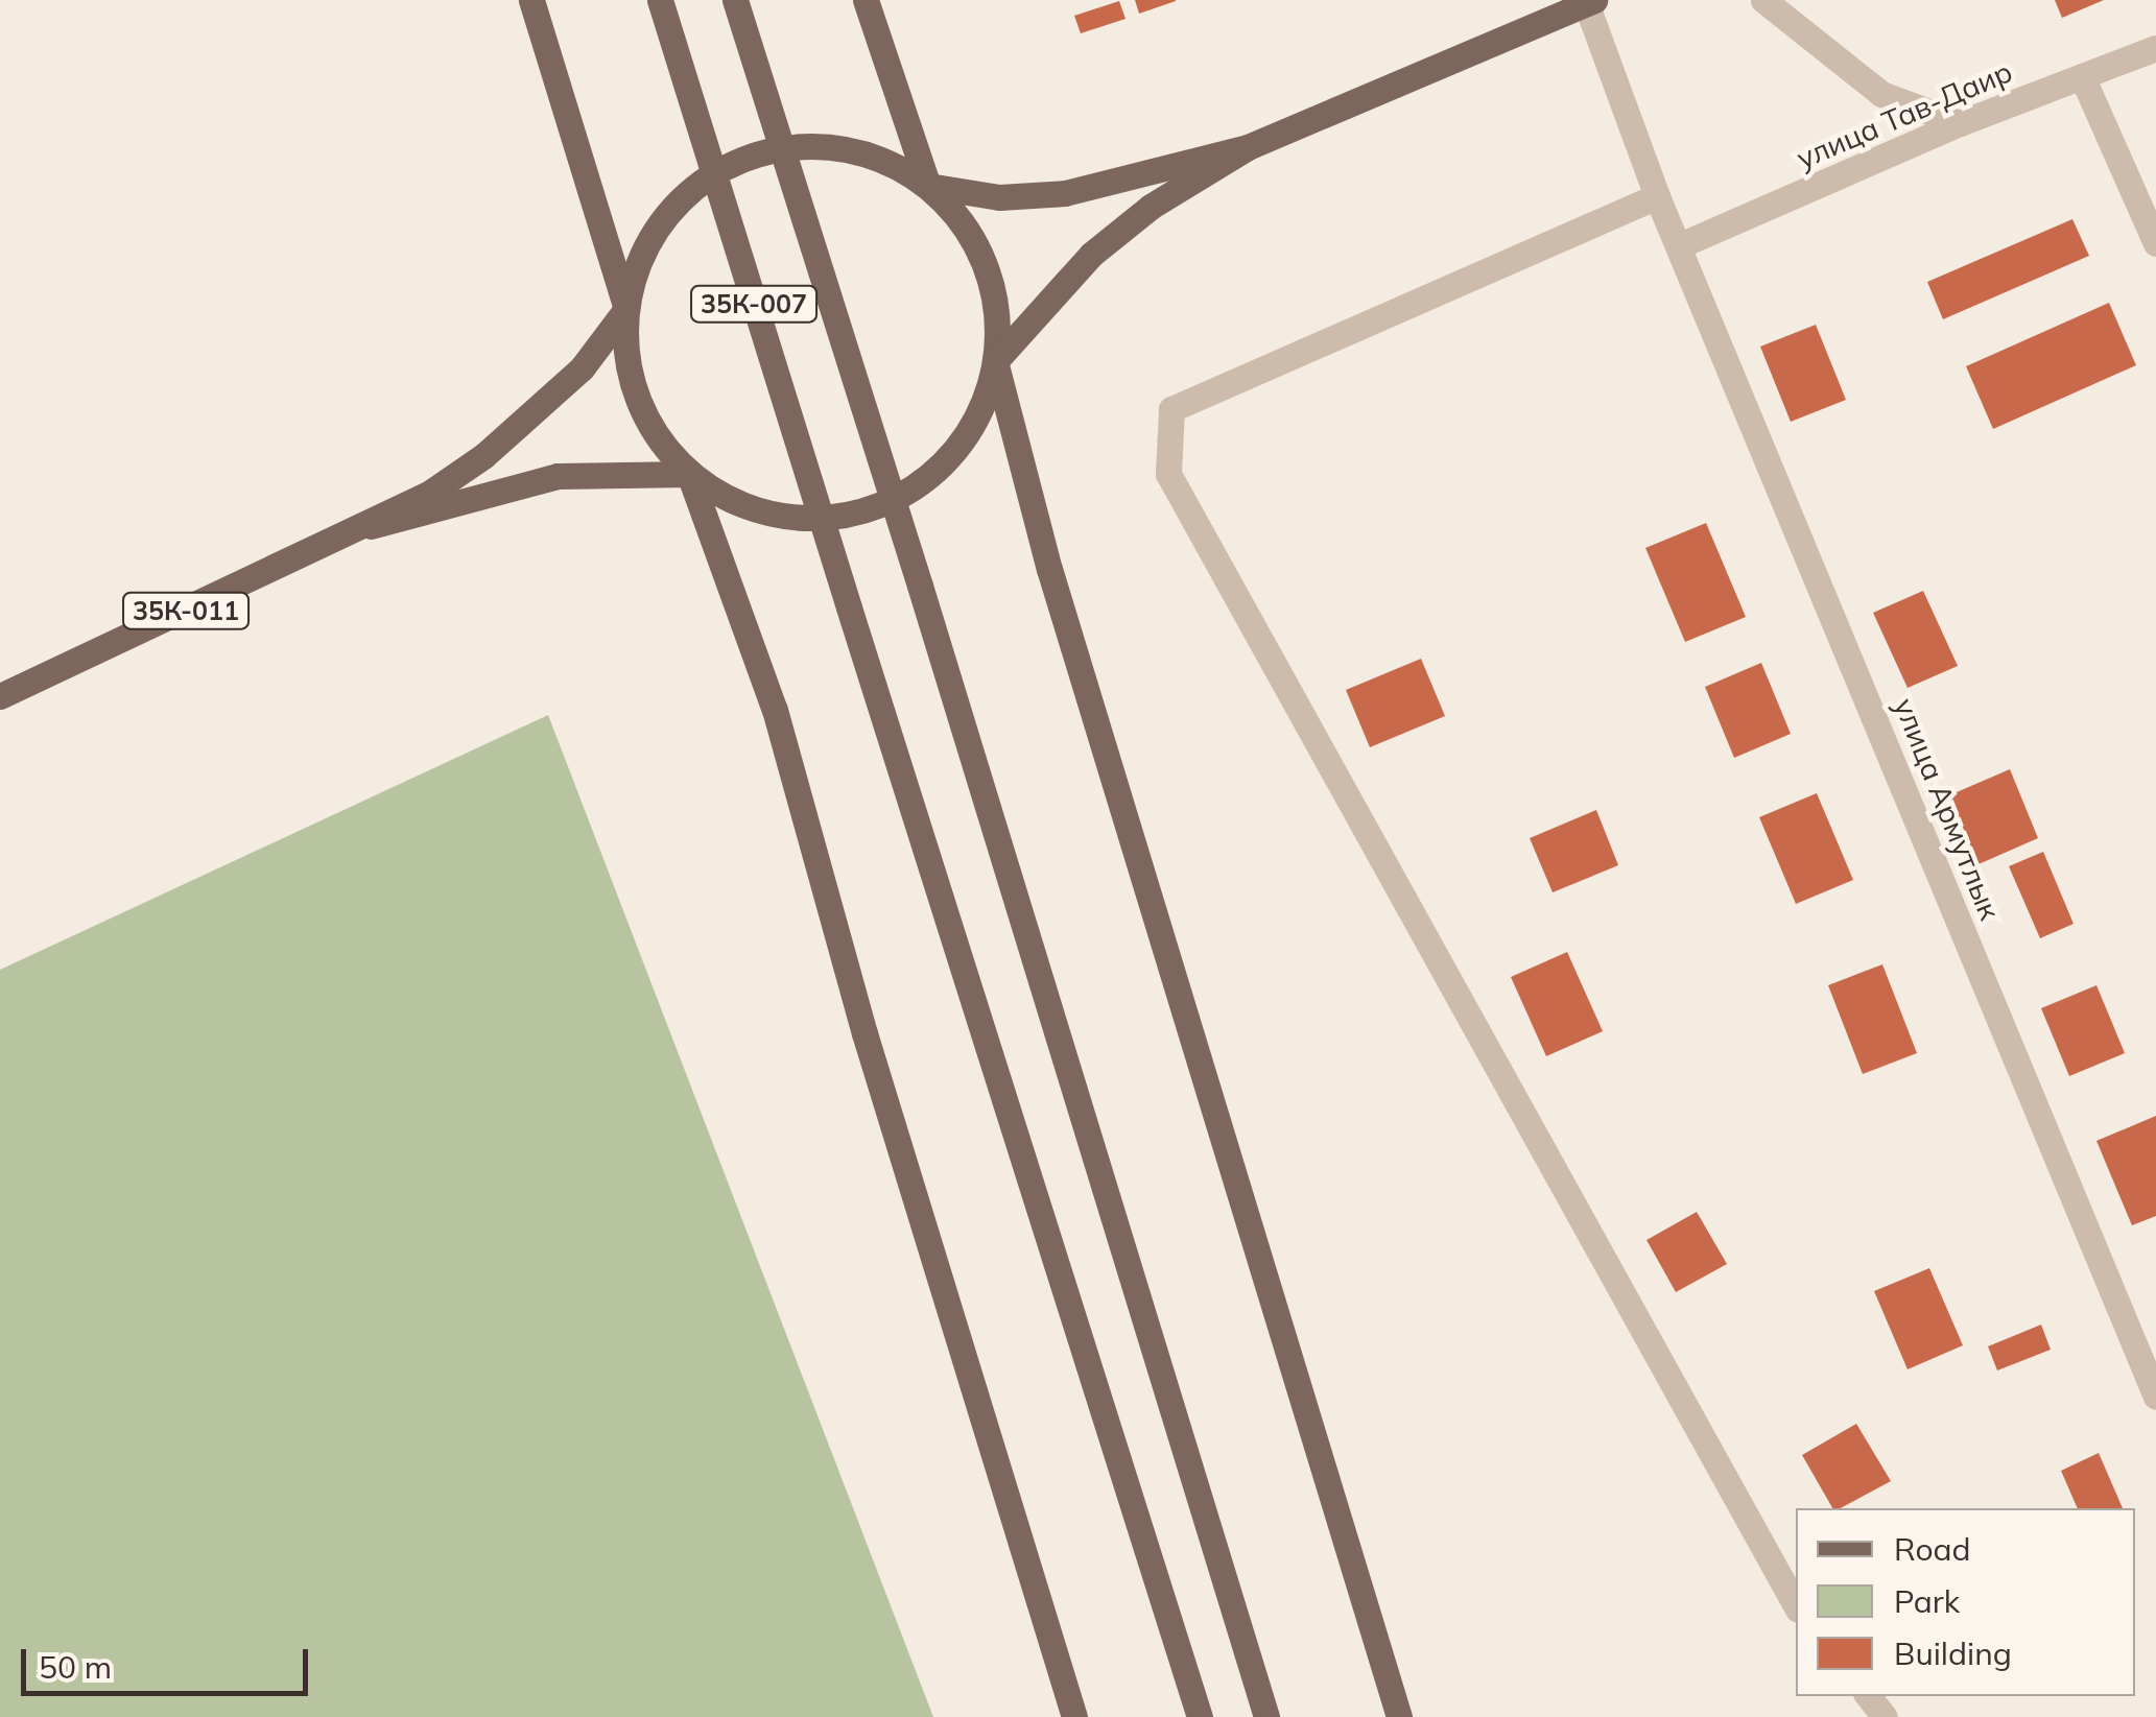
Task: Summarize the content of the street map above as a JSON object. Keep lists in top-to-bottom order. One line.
{"streets":{"main road":["35К-007","35К-011"],"street":["улица Тав-Даир","улица Армутлык"]},"crossings":[["улица Тав-Даир","улица Армутлык"]],"legend":["Road","Park","Building"],"scale_bar":"50 m"}
